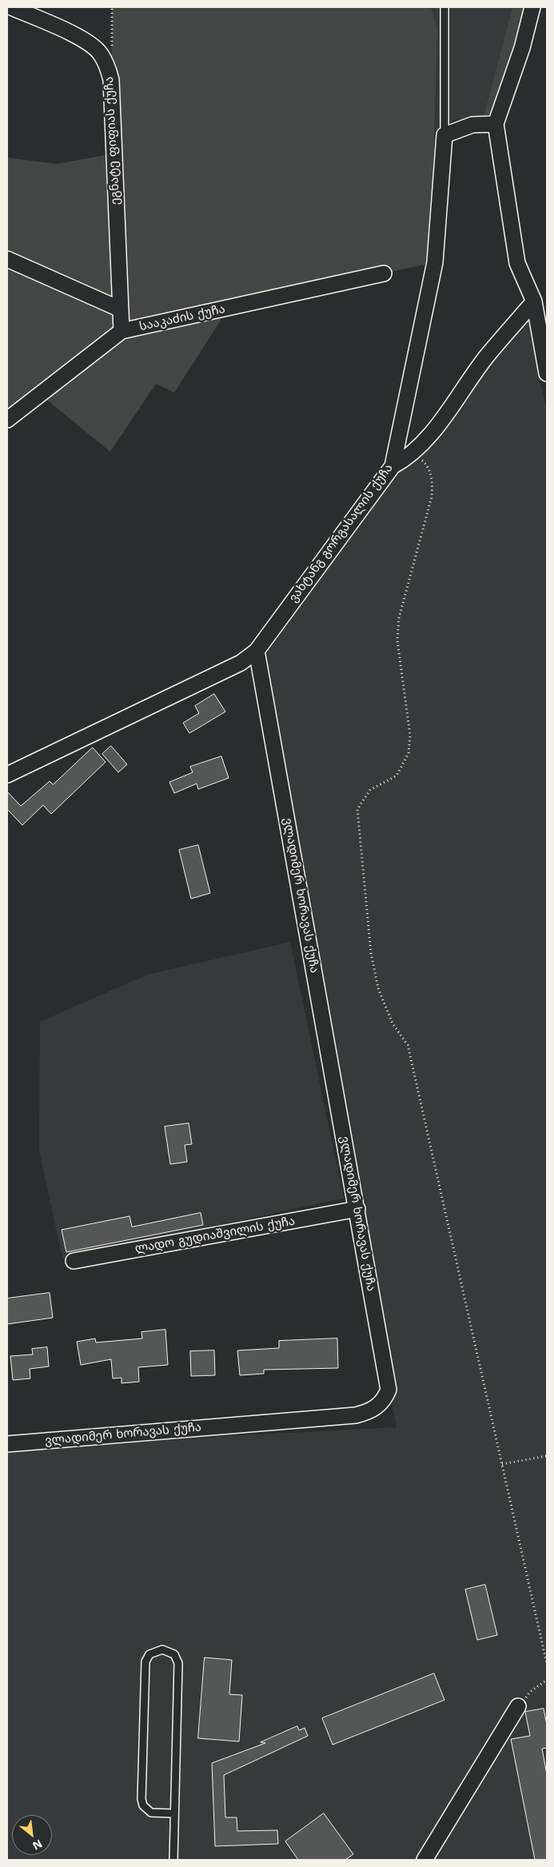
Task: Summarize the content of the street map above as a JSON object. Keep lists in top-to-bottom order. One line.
{"streets":{"street":["ეგნატე ფიფიას ქუჩა","სააკაძის ქუჩა","ვახტანგ გორგასალის ქუჩა","ვლადიმერ ხორავას ქუჩა","ლადო გუდიაშვილის ქუჩა"]},"crossings":[["ეგნატე ფიფიას ქუჩა","სააკაძის ქუჩა"],["ვახტანგ გორგასალის ქუჩა","ვლადიმერ ხორავას ქუჩა"],["ვლადიმერ ხორავას ქუჩა","ლადო გუდიაშვილის ქუჩა"]],"north":"bottom right"}
